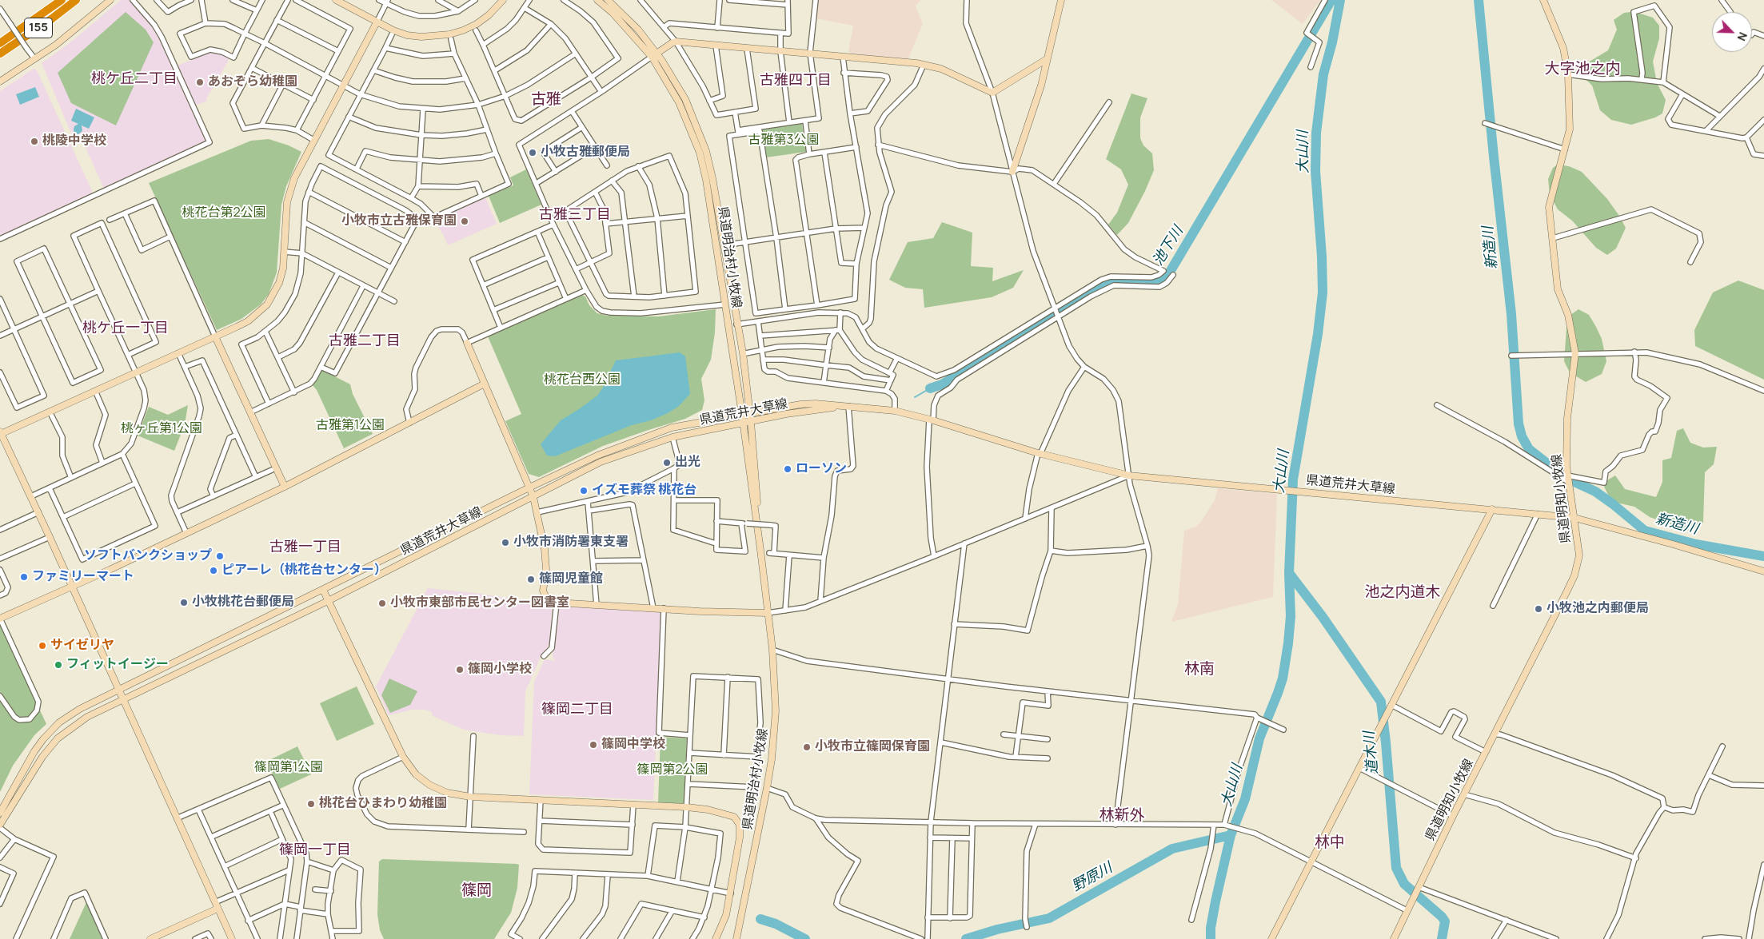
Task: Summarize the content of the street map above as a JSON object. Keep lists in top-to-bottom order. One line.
{"streets":{"highway":["155"],"main road":["県道明治村小牧線","県道荒井大草線","県道明知小牧線"]},"crossings":[["県道明治村小牧線","県道荒井大草線"],["県道荒井大草線","県道明知小牧線"]],"districts":["大字池之内","桃ケ丘二丁目","古雅四丁目","古雅","古雅三丁目","桃ケ丘一丁目","古雅二丁目","古雅一丁目","池之内道木","林南","篠岡二丁目","林新外","林中","篠岡一丁目","篠岡"],"water":["大山川","池下川","新造川","道木川","野原川"],"parks":["古雅第3公園","桃花台第2公園","桃花台西公園","古雅第1公園","桃ヶ丘第1公園","篠岡第1公園","篠岡第2公園"],"places":["あおぞら幼稚園","桃陵中学校","小牧古雅郵便局","小牧市立古雅保育園","出光","ローソン","イズモ葬祭 桃花台","小牧市消防署東支署","ソフトバンクショップ","ピアーレ（桃花台センター）","ファミリーマート","篠岡児童館","小牧桃花台郵便局","小牧市東部市民センター図書室","小牧池之内郵便局","サイゼリヤ","フィットイージー","篠岡小学校","篠岡中学校","小牧市立篠岡保育園","桃花台ひまわり幼稚園"],"north":"bottom right"}
